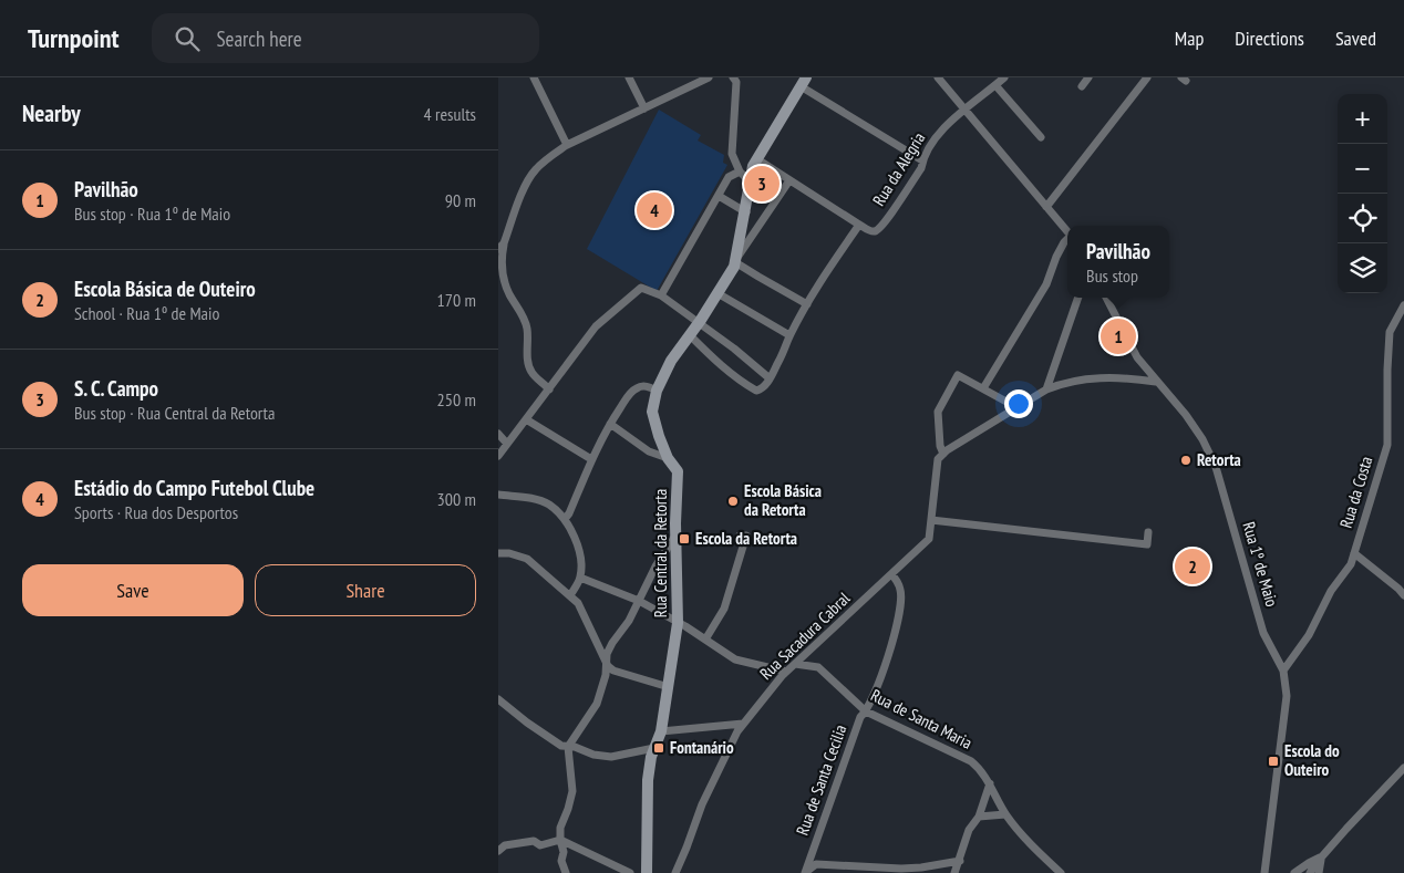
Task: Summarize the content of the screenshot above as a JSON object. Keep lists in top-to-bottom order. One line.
{"streets":{"street":["Rua da Alegria","Rua da Costa","Rua Central da Retorta","Rua 1º de Maio","Rua Sacadura Cabral","Rua de Santa Maria","Rua de Santa Cecilia"]},"crossings":[["Rua da Costa","Rua 1º de Maio"],["Rua Sacadura Cabral","Rua de Santa Maria"],["Rua Sacadura Cabral","Rua de Santa Cecilia"],["Rua de Santa Maria","Rua de Santa Cecilia"]],"places":{"other":["Retorta","Escola Básica da Retorta"],"transit":["Escola da Retorta","Fontanário","Escola do Outeiro"]},"page":{"header":"Turnpoint","search":"Search here","nav":["Map","Directions","Saved"],"heading":["Nearby","4 results"],"map_buttons":["+","−"],"list":[{"mark":"1","name":"Pavilhão","note":"Bus stop · Rua 1º de Maio","value":"90 m"},{"mark":"2","name":"Escola Básica de Outeiro","note":"School · Rua 1º de Maio","value":"170 m"},{"mark":"3","name":"S. C. Campo","note":"Bus stop · Rua Central da Retorta","value":"250 m"},{"mark":"4","name":"Estádio do Campo Futebol Clube","note":"Sports · Rua dos Desportos","value":"300 m"}],"pins":["3","4","1","2"],"popup":["Pavilhão","Bus stop"],"buttons":["Save","Share"]}}
